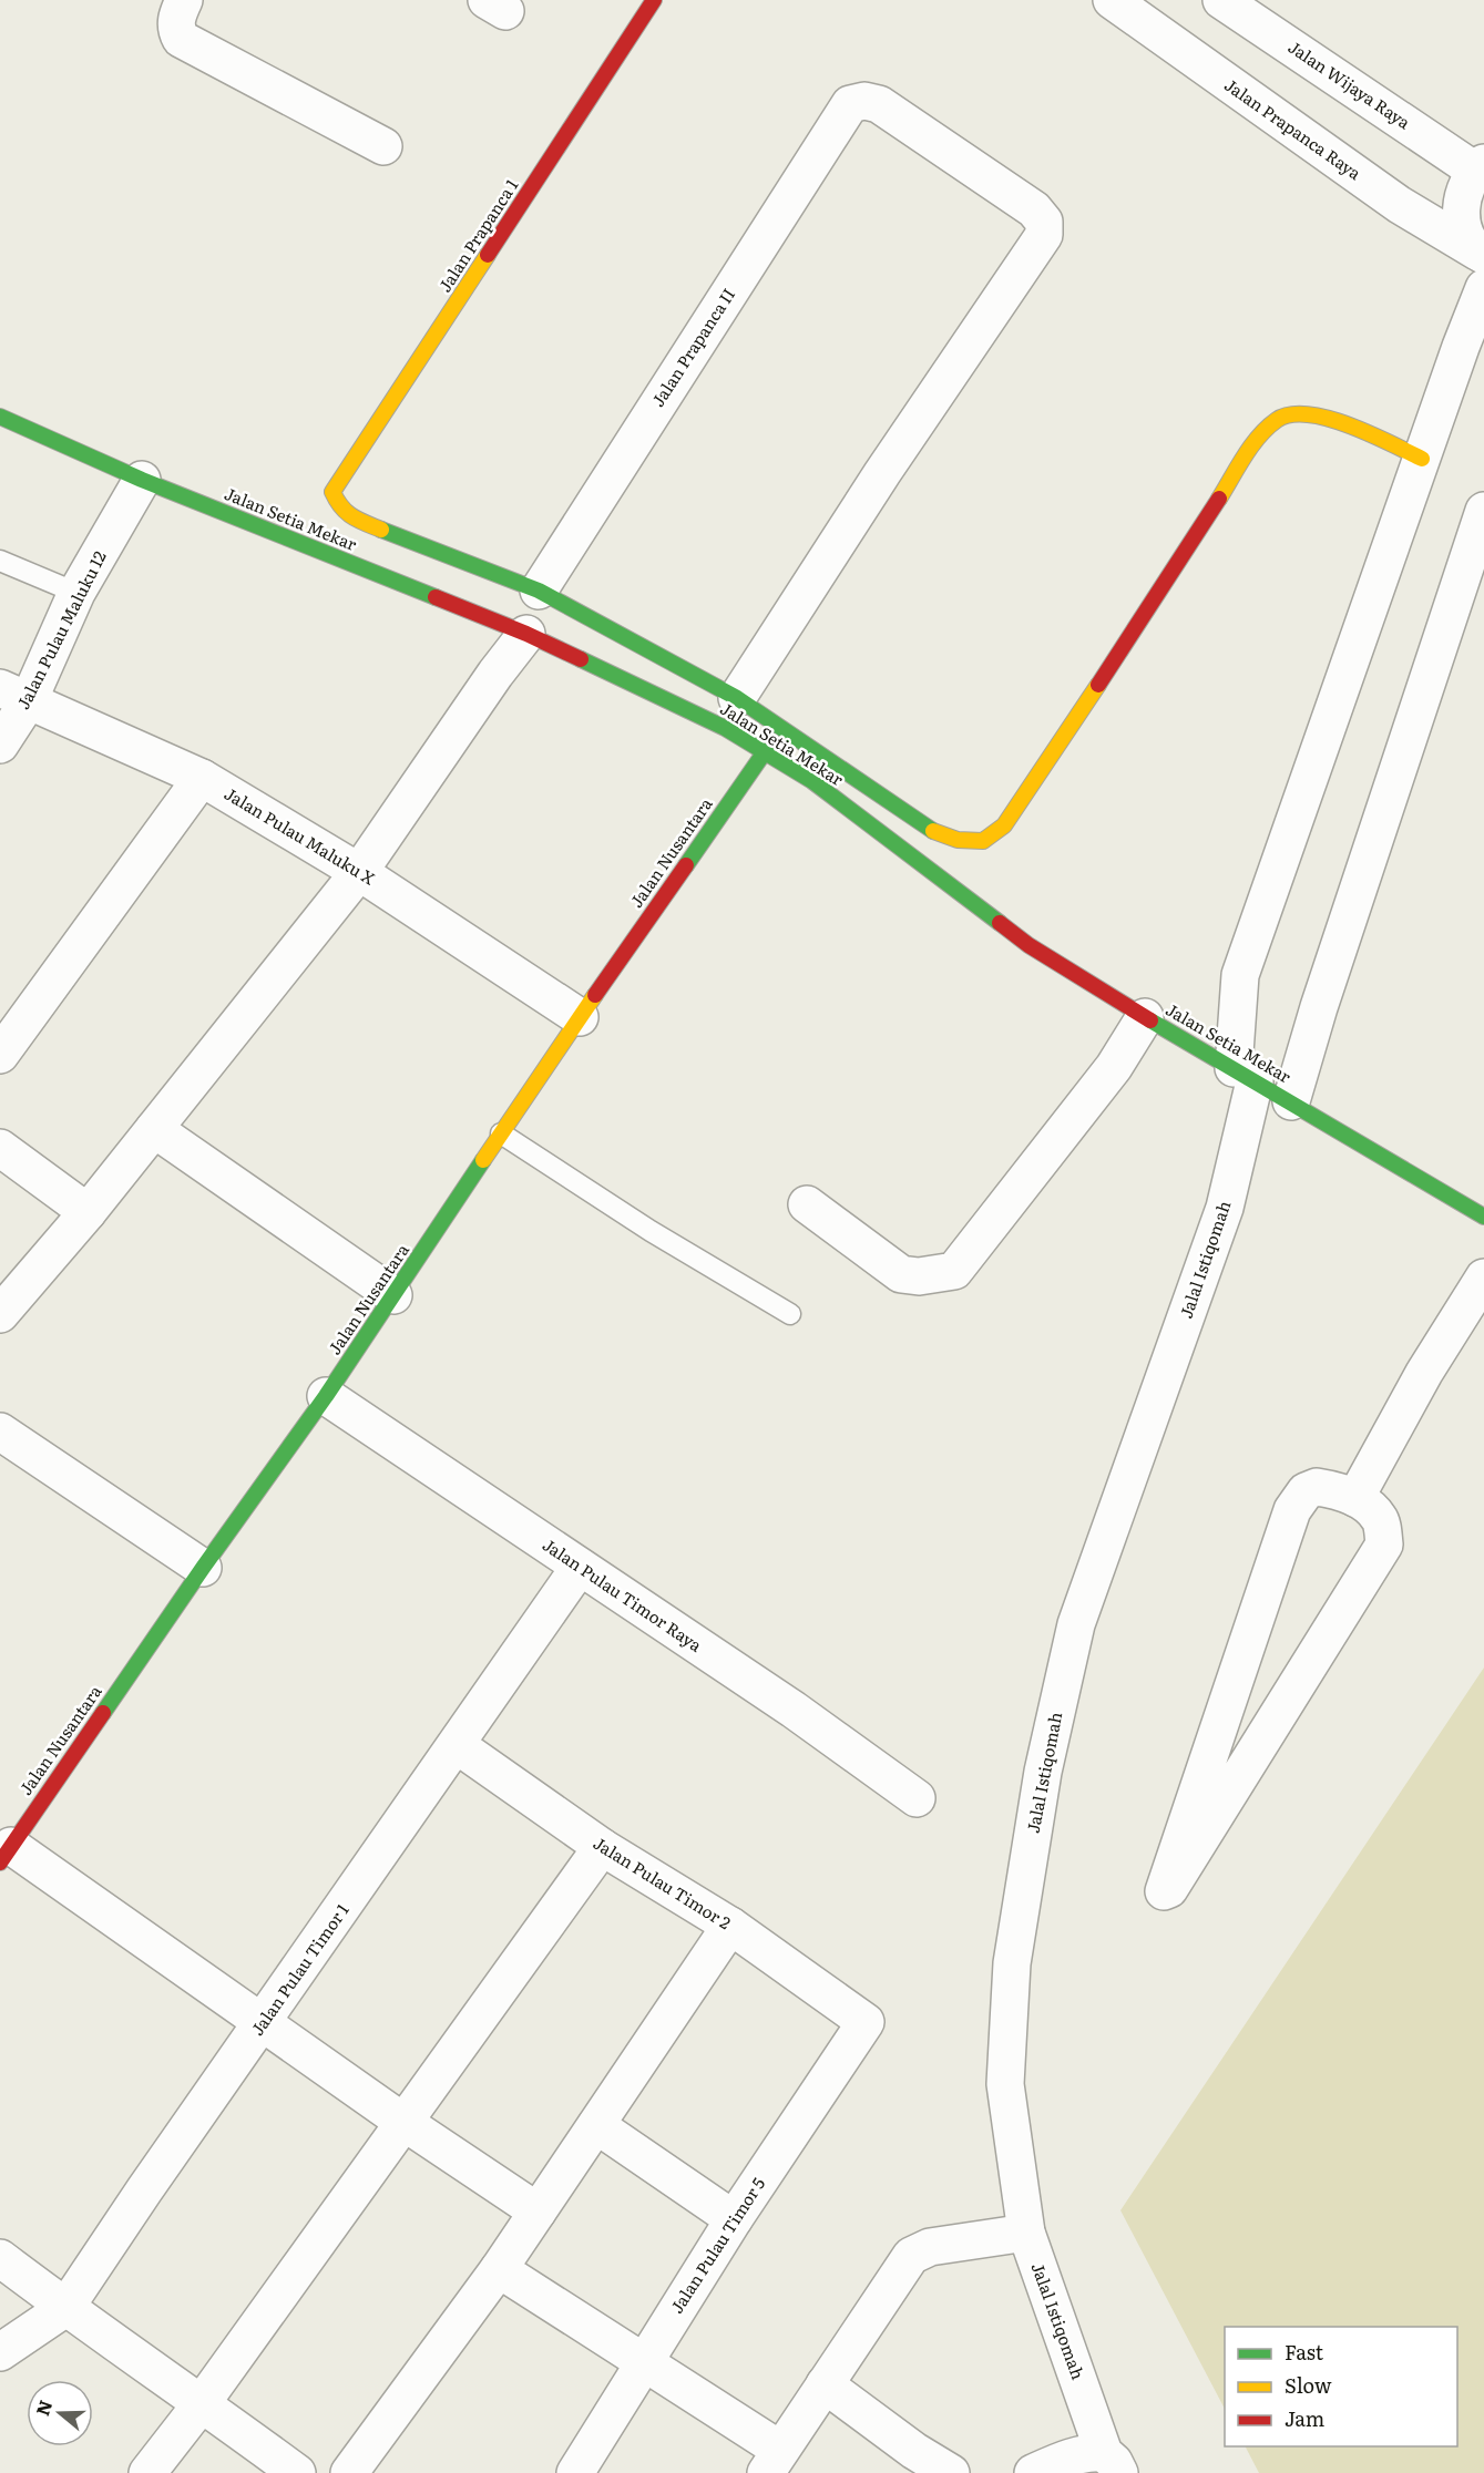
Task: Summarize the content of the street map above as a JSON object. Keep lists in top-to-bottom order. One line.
{"streets":{"street":["Jalan Wijaya Raya","Jalan Prapanca Raya","Jalan Prapanca 1","Jalan Prapanca II","Jalan Setia Mekar","Jalan Pulau Maluku 12","Jalan Pulau Maluku X","Jalan Nusantara","Jalal Istiqomah","Jalan Pulau Timor Raya","Jalan Pulau Timor 2","Jalan Pulau Timor 1","Jalan Pulau Timor 5"]},"crossings":[["Jalan Prapanca 1","Jalan Prapanca II"],["Jalan Setia Mekar","Jalan Pulau Maluku 12"],["Jalan Setia Mekar","Jalan Nusantara"],["Jalan Setia Mekar","Jalal Istiqomah"],["Jalan Pulau Maluku 12","Jalan Pulau Maluku X"],["Jalan Pulau Maluku X","Jalan Nusantara"],["Jalan Nusantara","Jalan Pulau Timor Raya"],["Jalan Pulau Timor Raya","Jalan Pulau Timor 1"],["Jalan Pulau Timor 2","Jalan Pulau Timor 1"],["Jalan Pulau Timor 2","Jalan Pulau Timor 5"]],"legend":["Fast","Slow","Jam"],"north":"left"}
